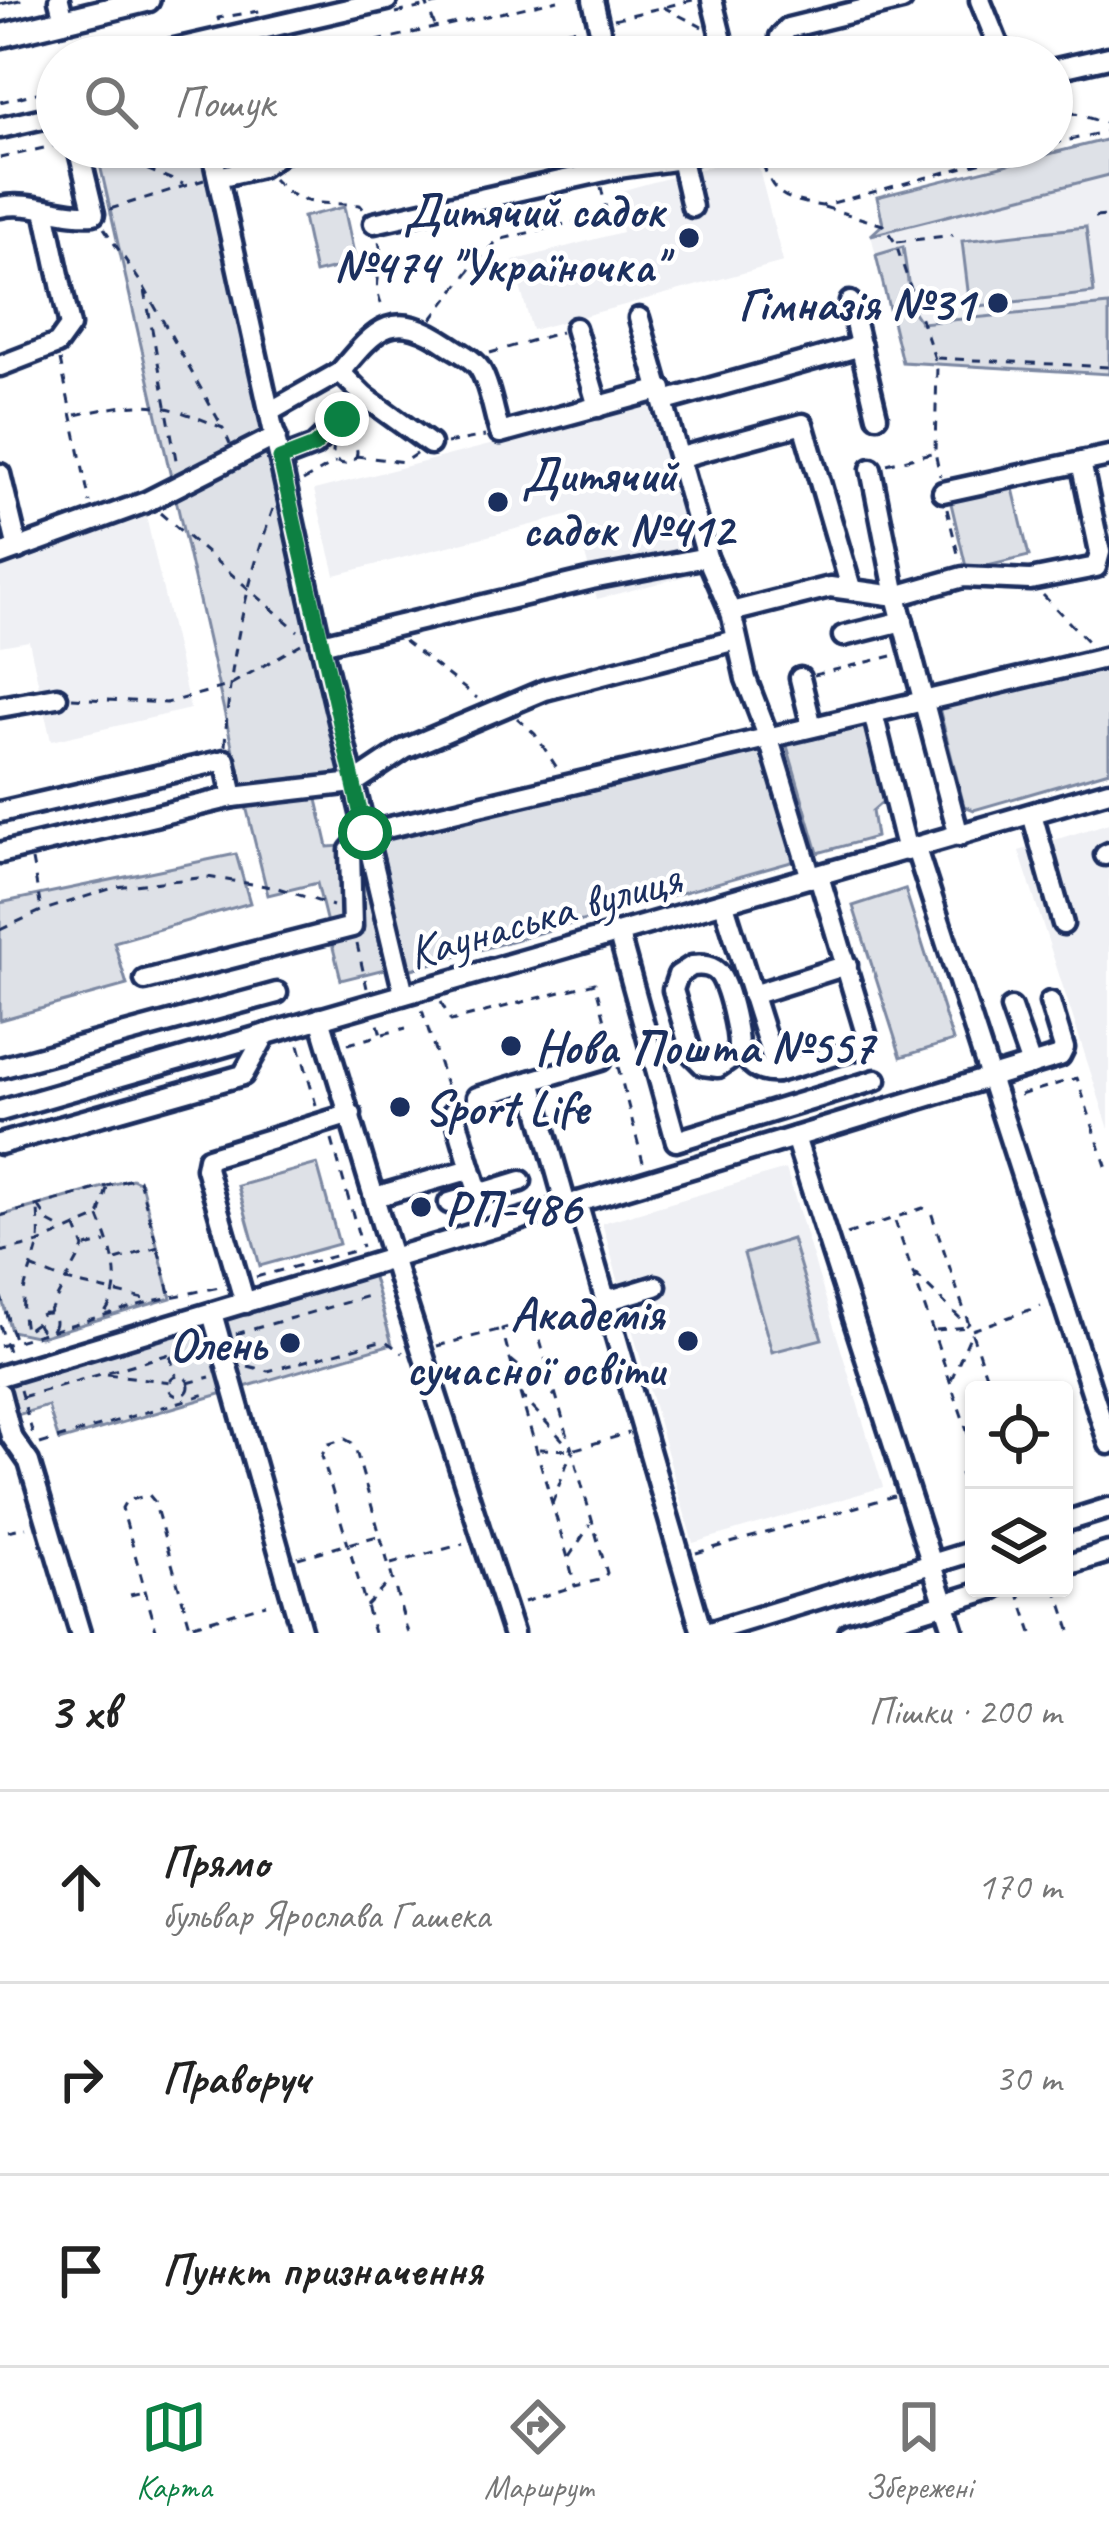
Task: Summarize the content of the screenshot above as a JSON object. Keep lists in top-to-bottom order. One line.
{"streets":{"street":["Каунаська вулиця"]},"places":["Дитячий садок №474 \"Україночка\"","Гімназія №31","Дитячий садок №412","Нова Пошта №557","Sport Life","РП-486","Академія сучасної освіти","Олень"],"page":{"search":"Пошук","heading":["3 хв","Пішки · 200 m"],"list":[["Прямо","бульвар Ярослава Гашека","170 m"],["Праворуч","30 m"],"Пункт призначення"],"nav":["Карта","Маршрут","Збережені"]}}
